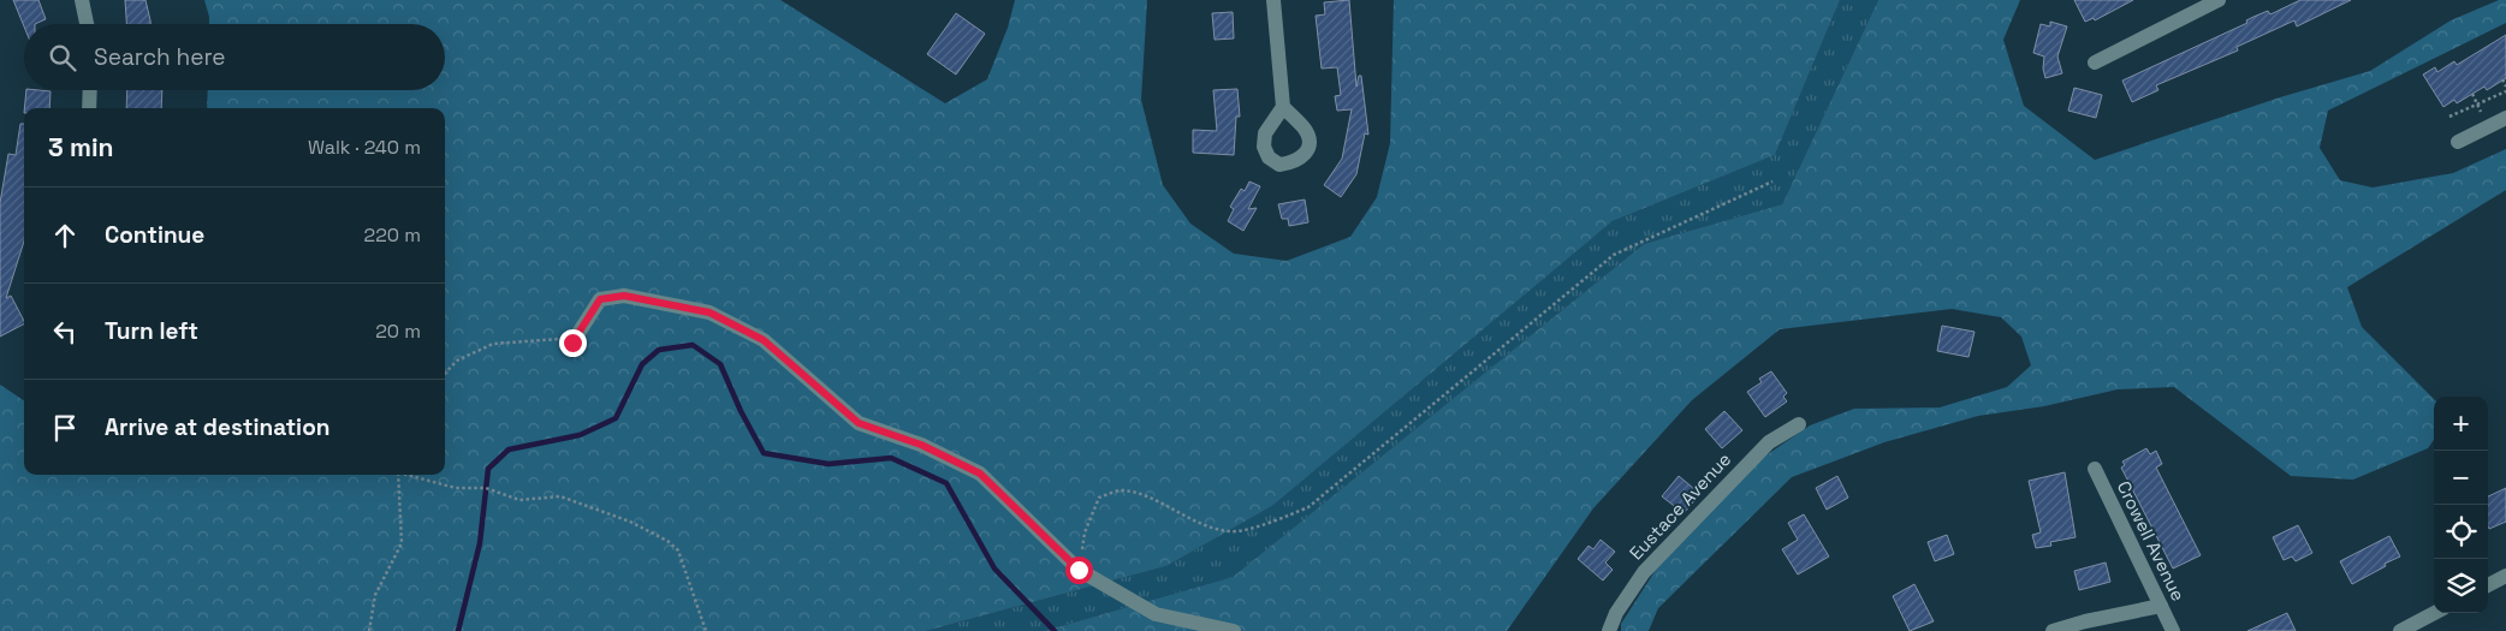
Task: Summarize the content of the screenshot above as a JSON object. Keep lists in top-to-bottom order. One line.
{"streets":{"street":["Eustace Avenue","Crowell Avenue"]},"page":{"search":"Search here","heading":["3 min","Walk · 240 m"],"list":[["Continue","220 m"],["Turn left","20 m"],"Arrive at destination"],"map_buttons":["+","−"]}}
